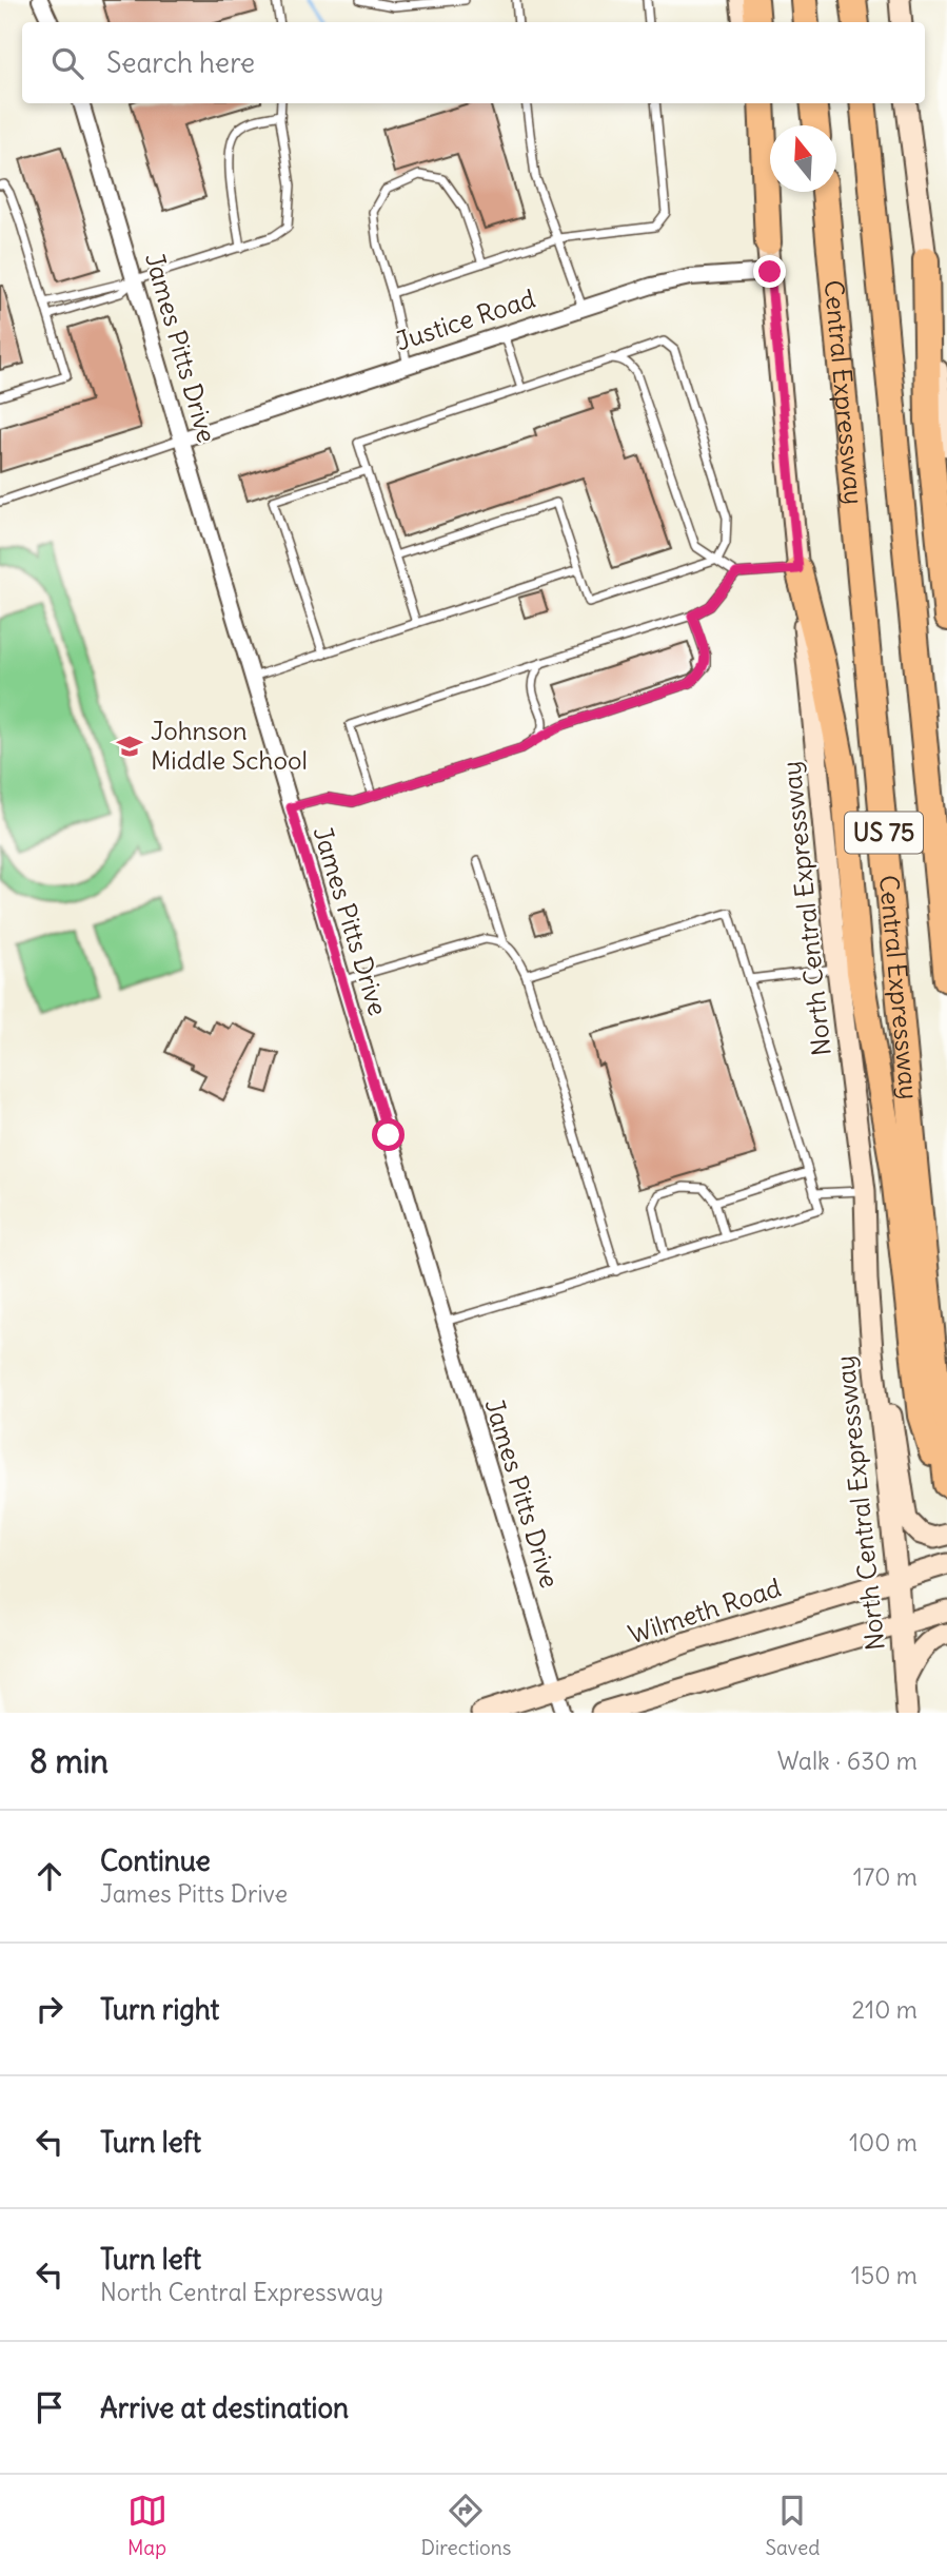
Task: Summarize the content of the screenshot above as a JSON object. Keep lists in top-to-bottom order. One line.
{"streets":{"highway":["Central Expressway","US 75"],"main road":["North Central Expressway","Wilmeth Road"],"street":["Justice Road","James Pitts Drive"]},"crossings":[["Justice Road","James Pitts Drive"],["Justice Road","North Central Expressway"],["James Pitts Drive","Wilmeth Road"],["North Central Expressway","Wilmeth Road"]],"places":{"school or university":["Johnson Middle School"]},"north":"top","page":{"search":"Search here","heading":["8 min","Walk · 630 m"],"list":[["Continue","James Pitts Drive","170 m"],["Turn right","210 m"],["Turn left","100 m"],["Turn left","North Central Expressway","150 m"],"Arrive at destination"],"nav":["Map","Directions","Saved"]}}
